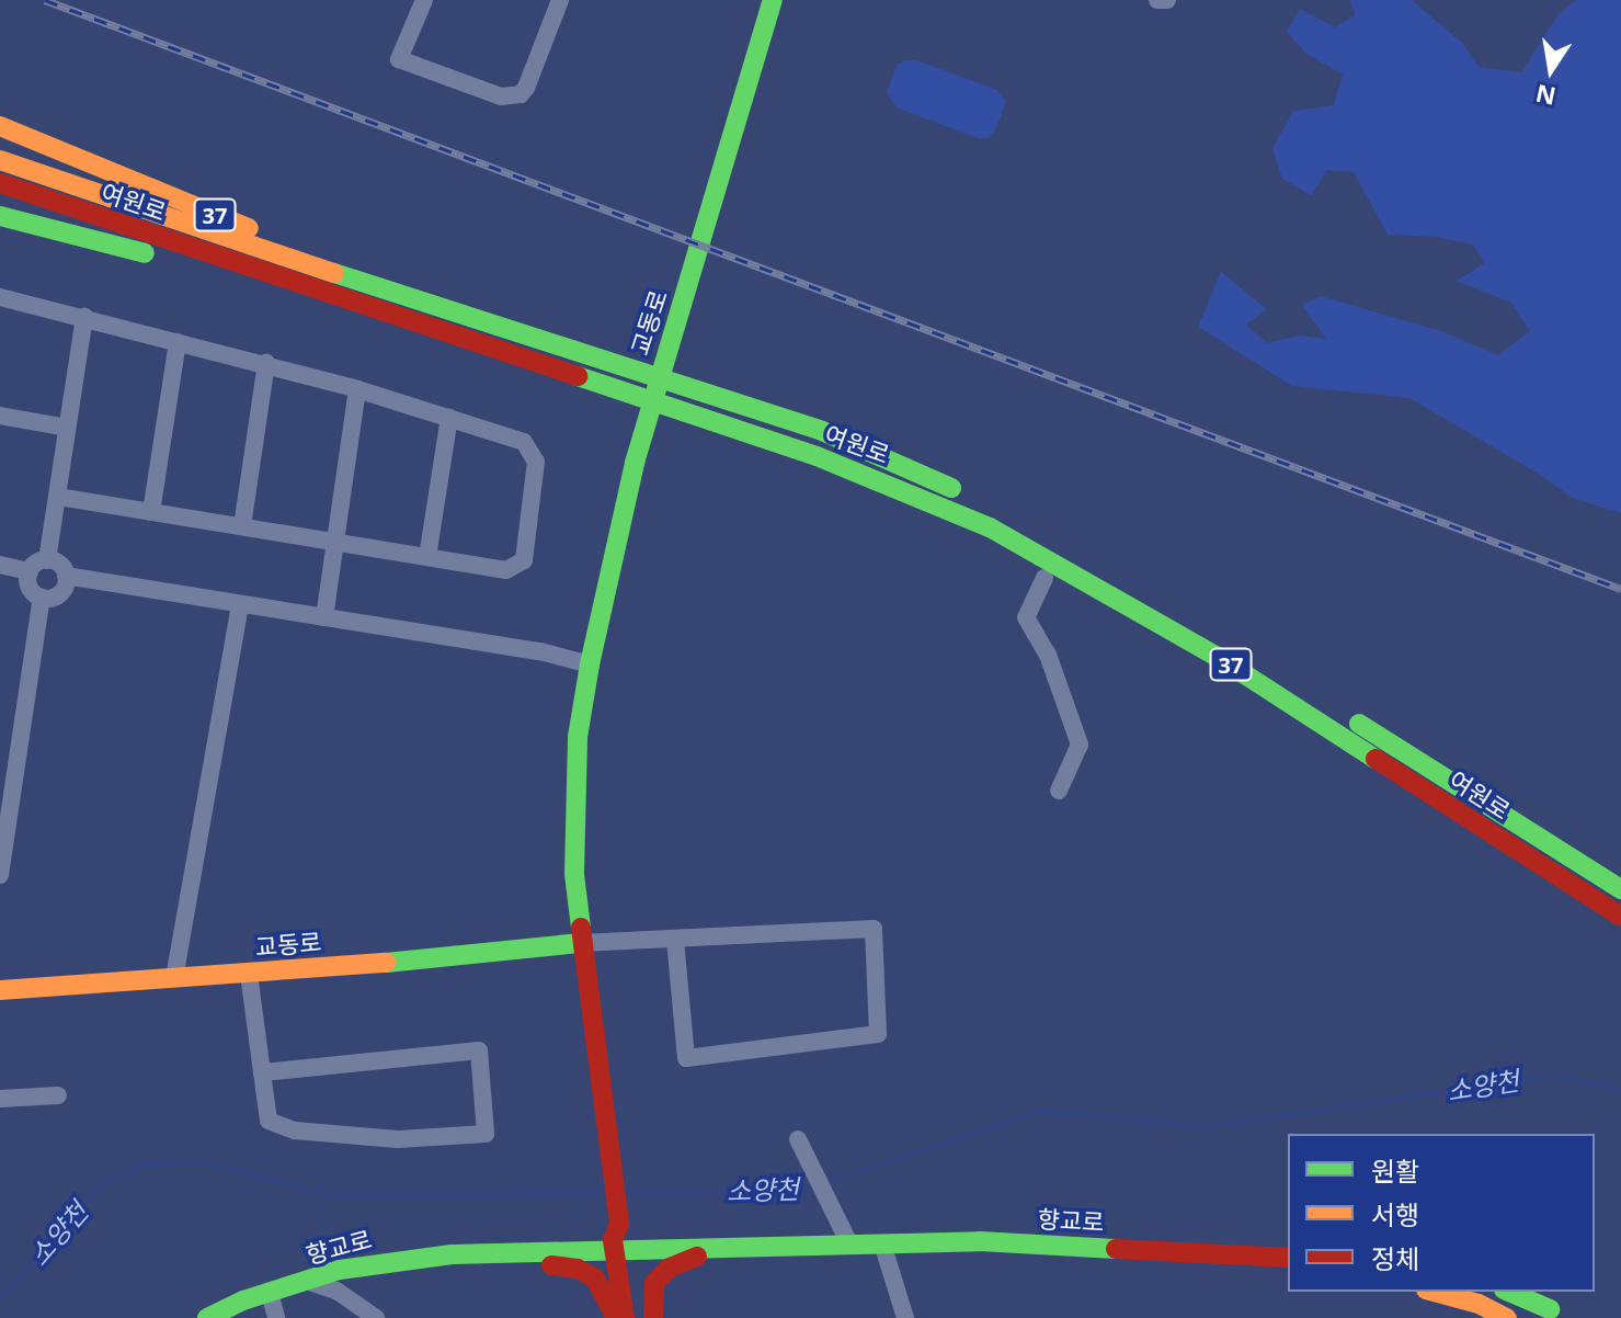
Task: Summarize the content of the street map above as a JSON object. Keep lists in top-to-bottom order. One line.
{"streets":{"main road":["여원로","37","교동로","향교로"]},"crossings":[["여원로","37"],["교동로","향교로"]],"water":["소양천"],"legend":["원활","서행","정체"],"north":"bottom"}
